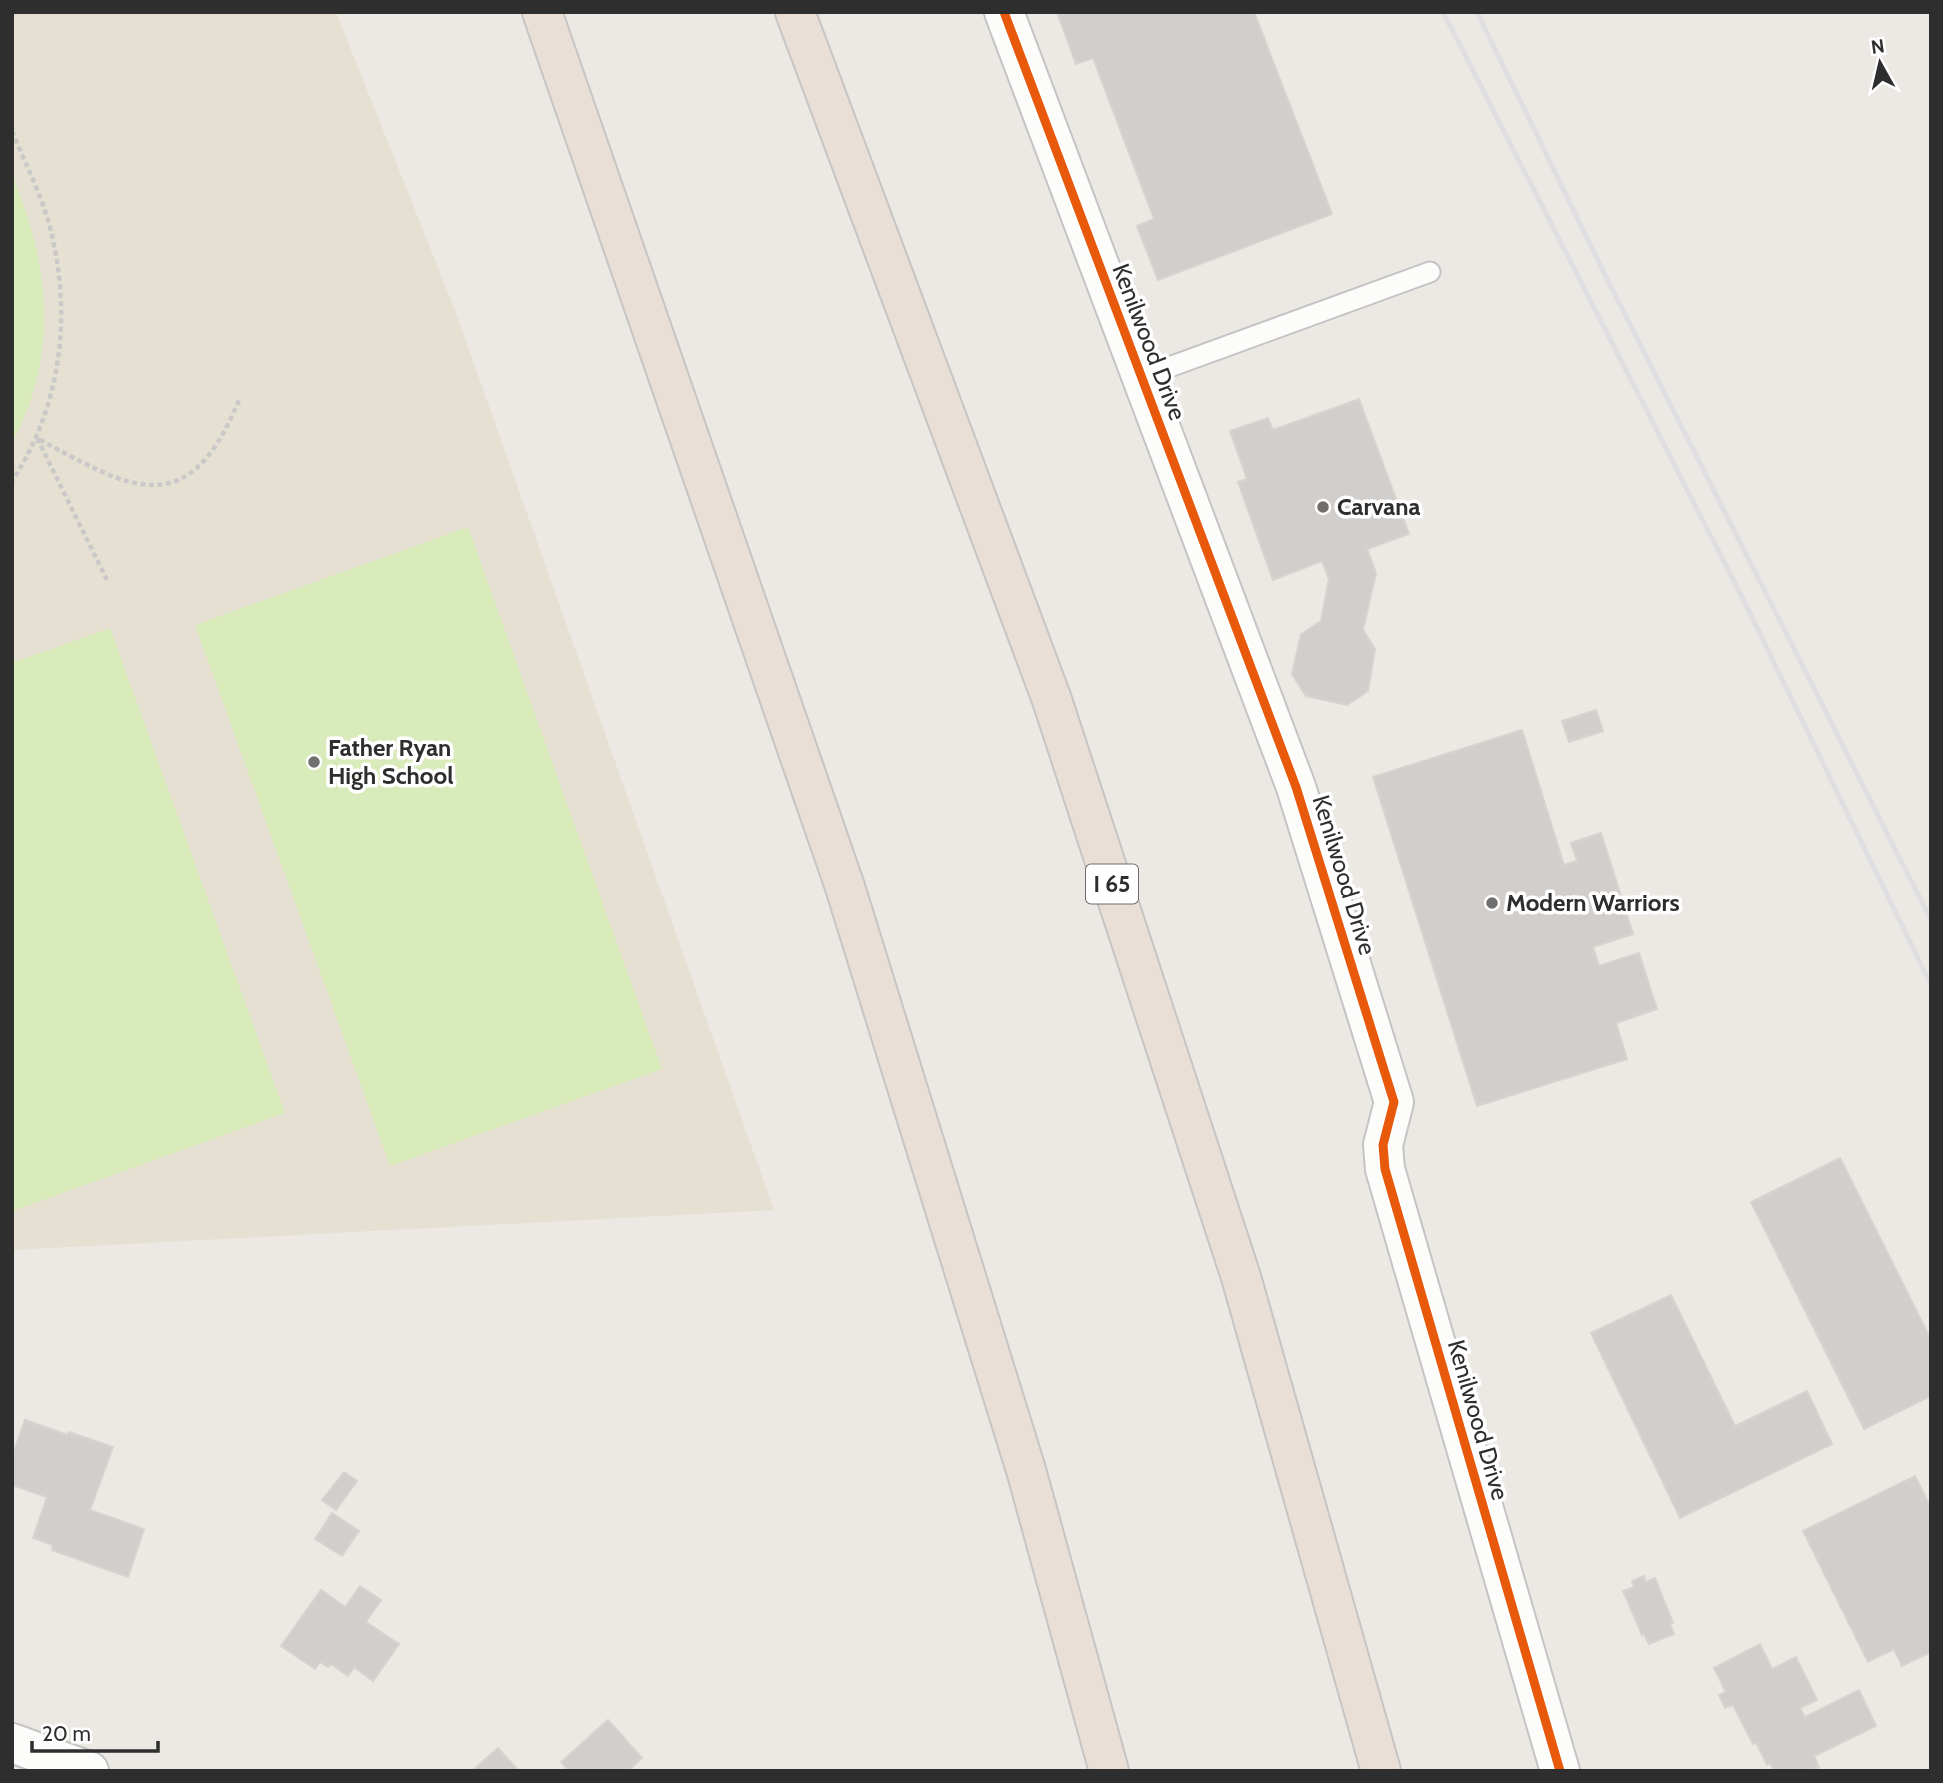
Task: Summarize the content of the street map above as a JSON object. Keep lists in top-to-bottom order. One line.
{"streets":{"highway":["I 65"],"street":["Kenilwood Drive"]},"places":["Carvana","Father Ryan High School","Modern Warriors"],"scale_bar":"20 m","north":"top"}
